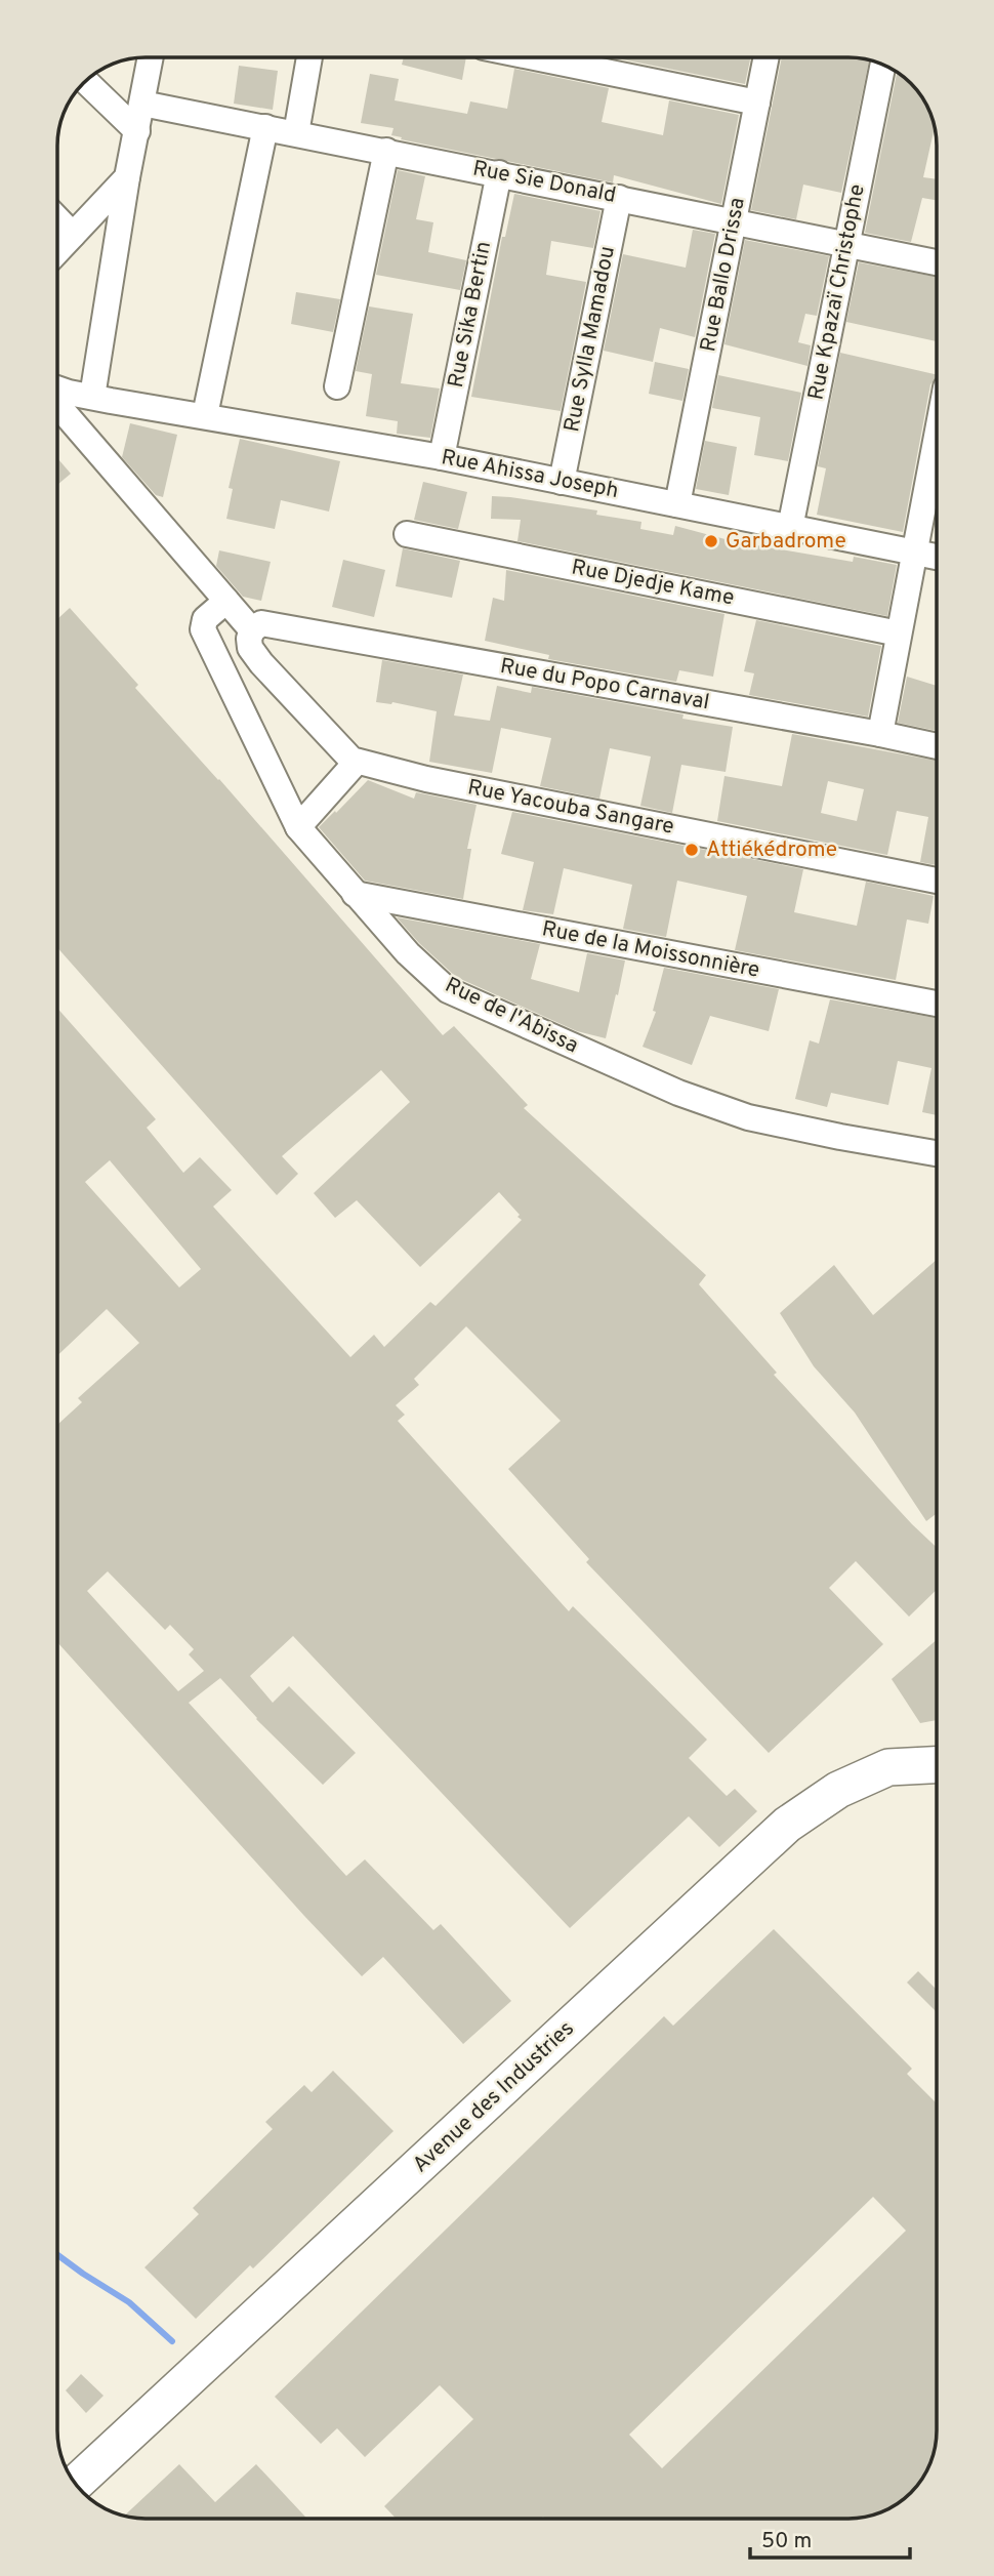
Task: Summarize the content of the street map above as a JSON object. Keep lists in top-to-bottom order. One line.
{"streets":{"street":["Rue Sie Donald","Rue Ballo Drissa","Rue Kpazaï Christophe","Rue Sika Bertin","Rue Sylla Mamadou","Rue Ahissa Joseph","Rue Djedje Kame","Rue du Popo Carnaval","Rue Yacouba Sangare","Rue de la Moissonnière","Rue de l'Abissa","Avenue des Industries"]},"crossings":[["Rue Sie Donald","Rue Ballo Drissa"],["Rue Sie Donald","Rue Kpazaï Christophe"],["Rue Sie Donald","Rue Sika Bertin"],["Rue Sie Donald","Rue Sylla Mamadou"],["Rue Ballo Drissa","Rue Ahissa Joseph"],["Rue Kpazaï Christophe","Rue Ahissa Joseph"],["Rue Sika Bertin","Rue Ahissa Joseph"],["Rue Sylla Mamadou","Rue Ahissa Joseph"],["Rue de la Moissonnière","Rue de l'Abissa"]],"places":["Garbadrome","Attiékédrome"],"scale_bar":"50 m"}
